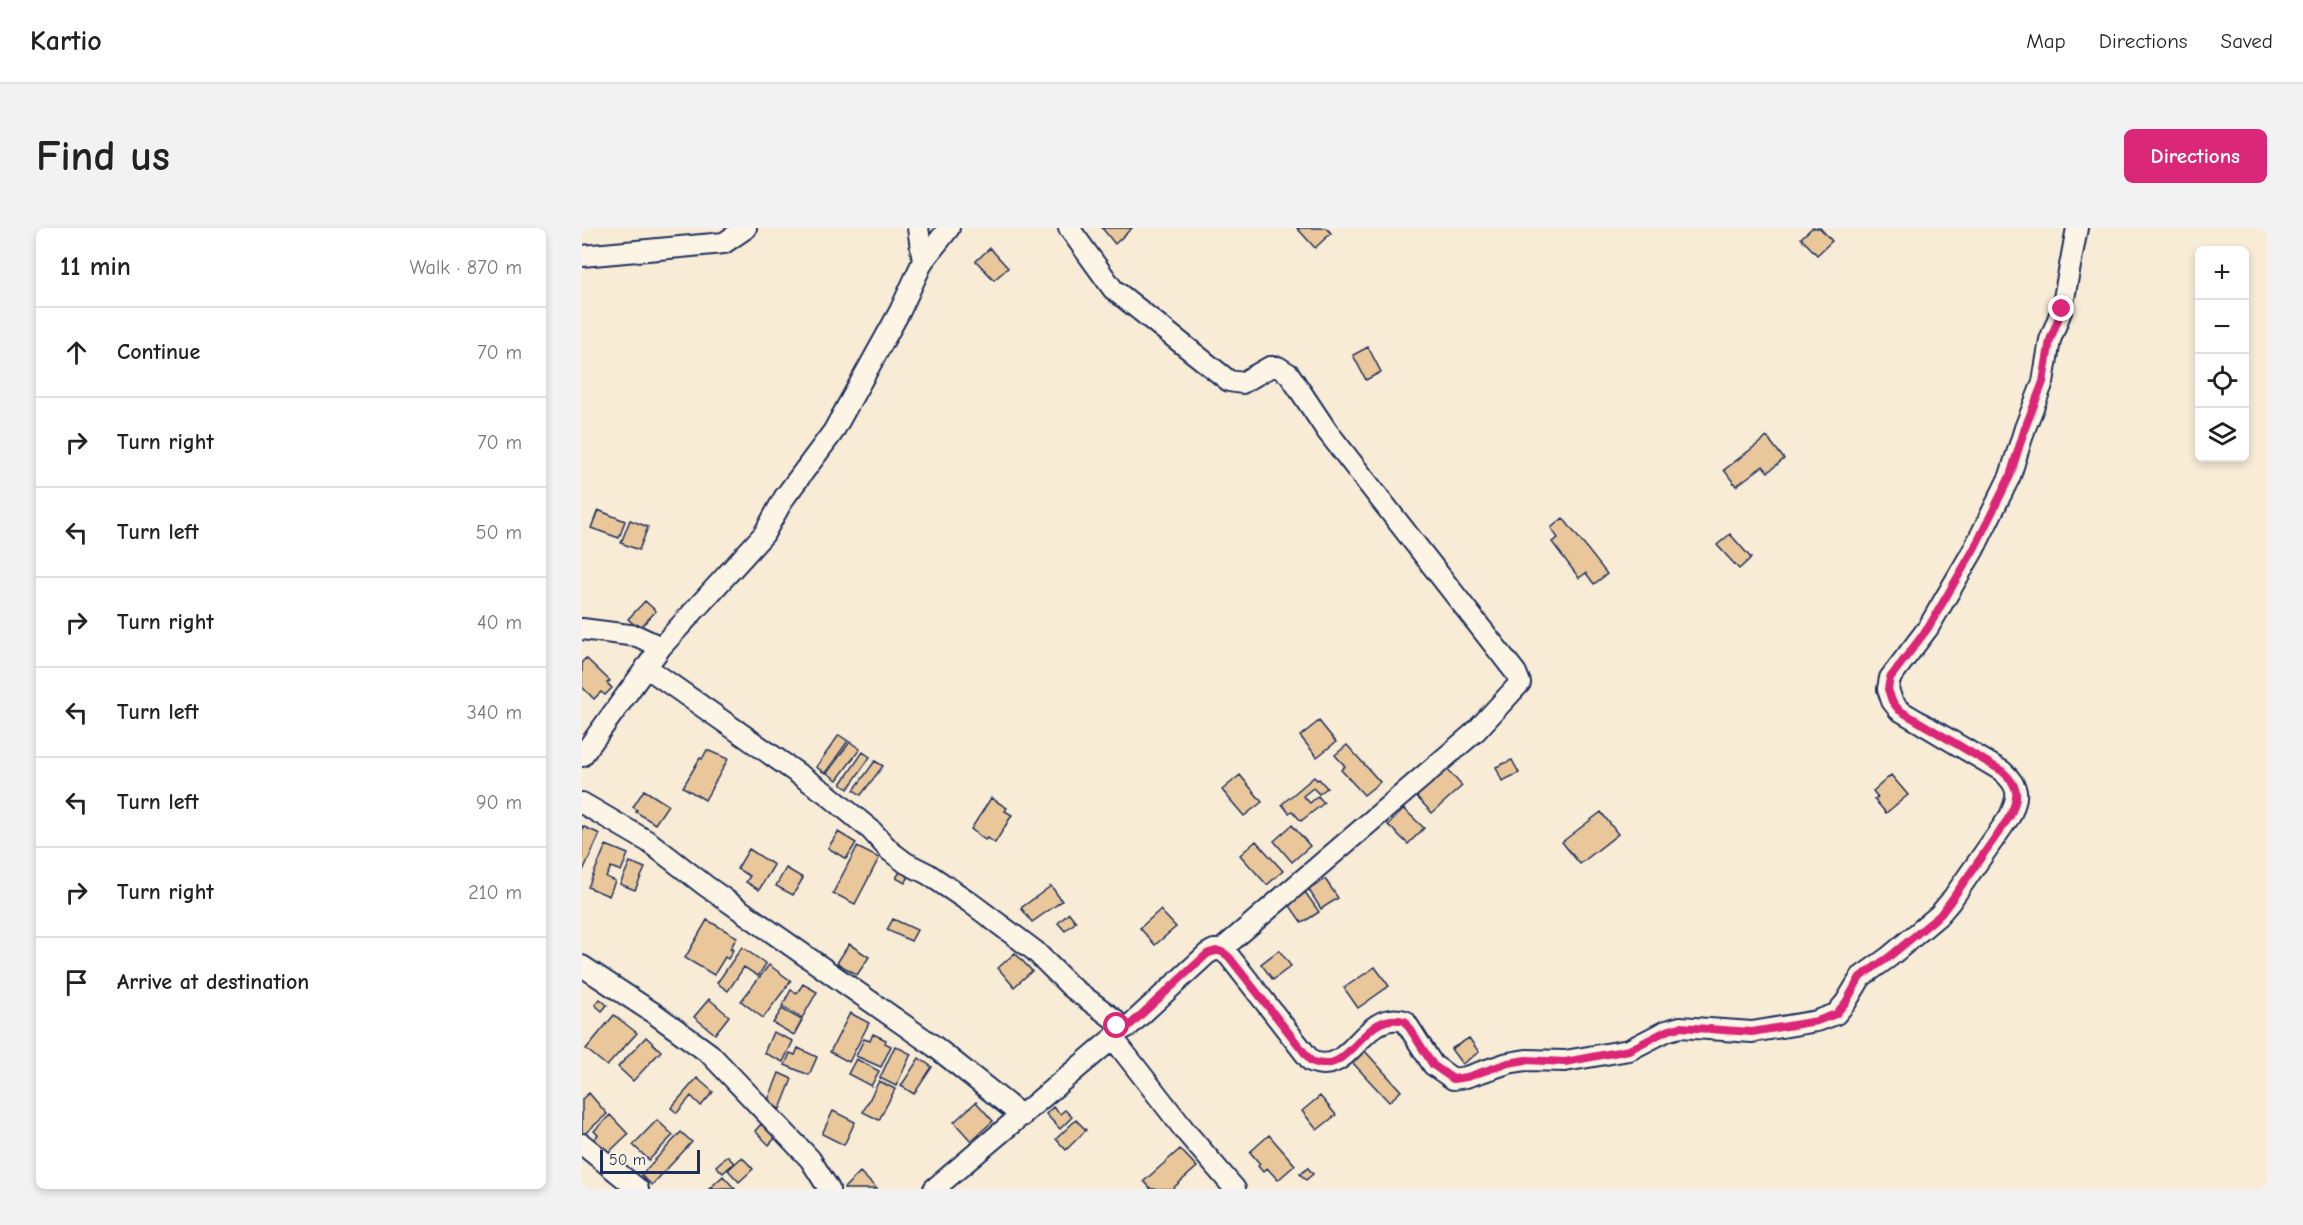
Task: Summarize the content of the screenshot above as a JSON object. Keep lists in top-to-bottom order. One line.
{"scale_bar":"50 m","page":{"header":"Kartio","nav":["Map","Directions","Saved"],"buttons":"Directions","title":"Find us","heading":["11 min","Walk · 870 m"],"map_buttons":["+","−"],"list":[["Continue","70 m"],["Turn right","70 m"],["Turn left","50 m"],["Turn right","40 m"],["Turn left","340 m"],["Turn left","90 m"],["Turn right","210 m"],"Arrive at destination"],"scale":"50 m"}}
